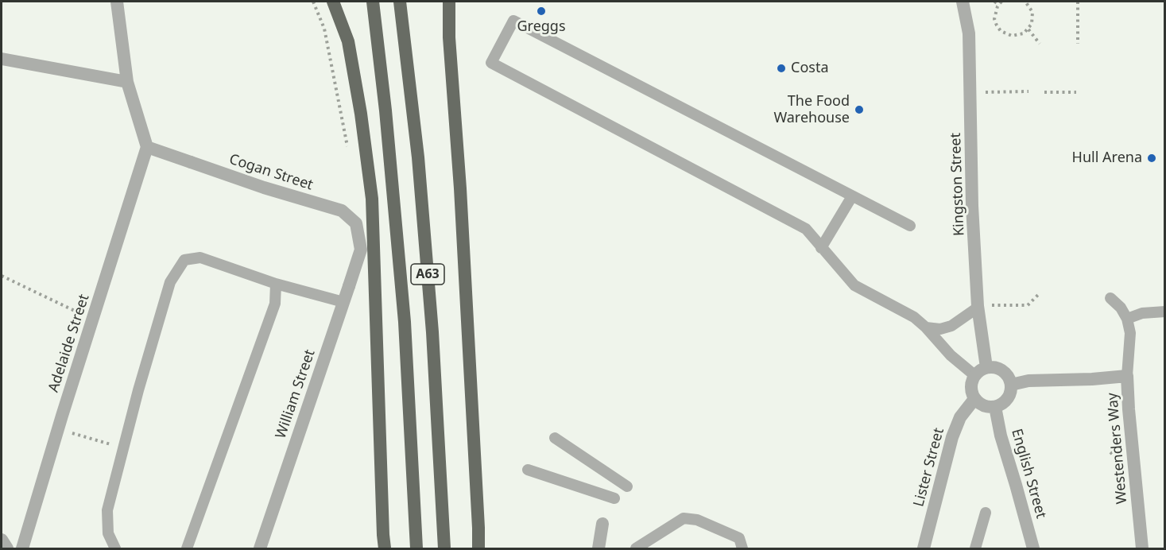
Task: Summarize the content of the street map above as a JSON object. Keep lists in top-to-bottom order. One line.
{"streets":{"highway":["A63"],"street":["Cogan Street","Kingston Street","Adelaide Street","William Street","Westenders Way","Lister Street","English Street"]},"crossings":[["Cogan Street","Adelaide Street"],["Cogan Street","William Street"],["Kingston Street","Westenders Way"],["Kingston Street","Lister Street"],["Kingston Street","English Street"],["Westenders Way","Lister Street"],["Westenders Way","English Street"],["Lister Street","English Street"]],"places":["Greggs","Costa","The Food Warehouse","Hull Arena"]}
